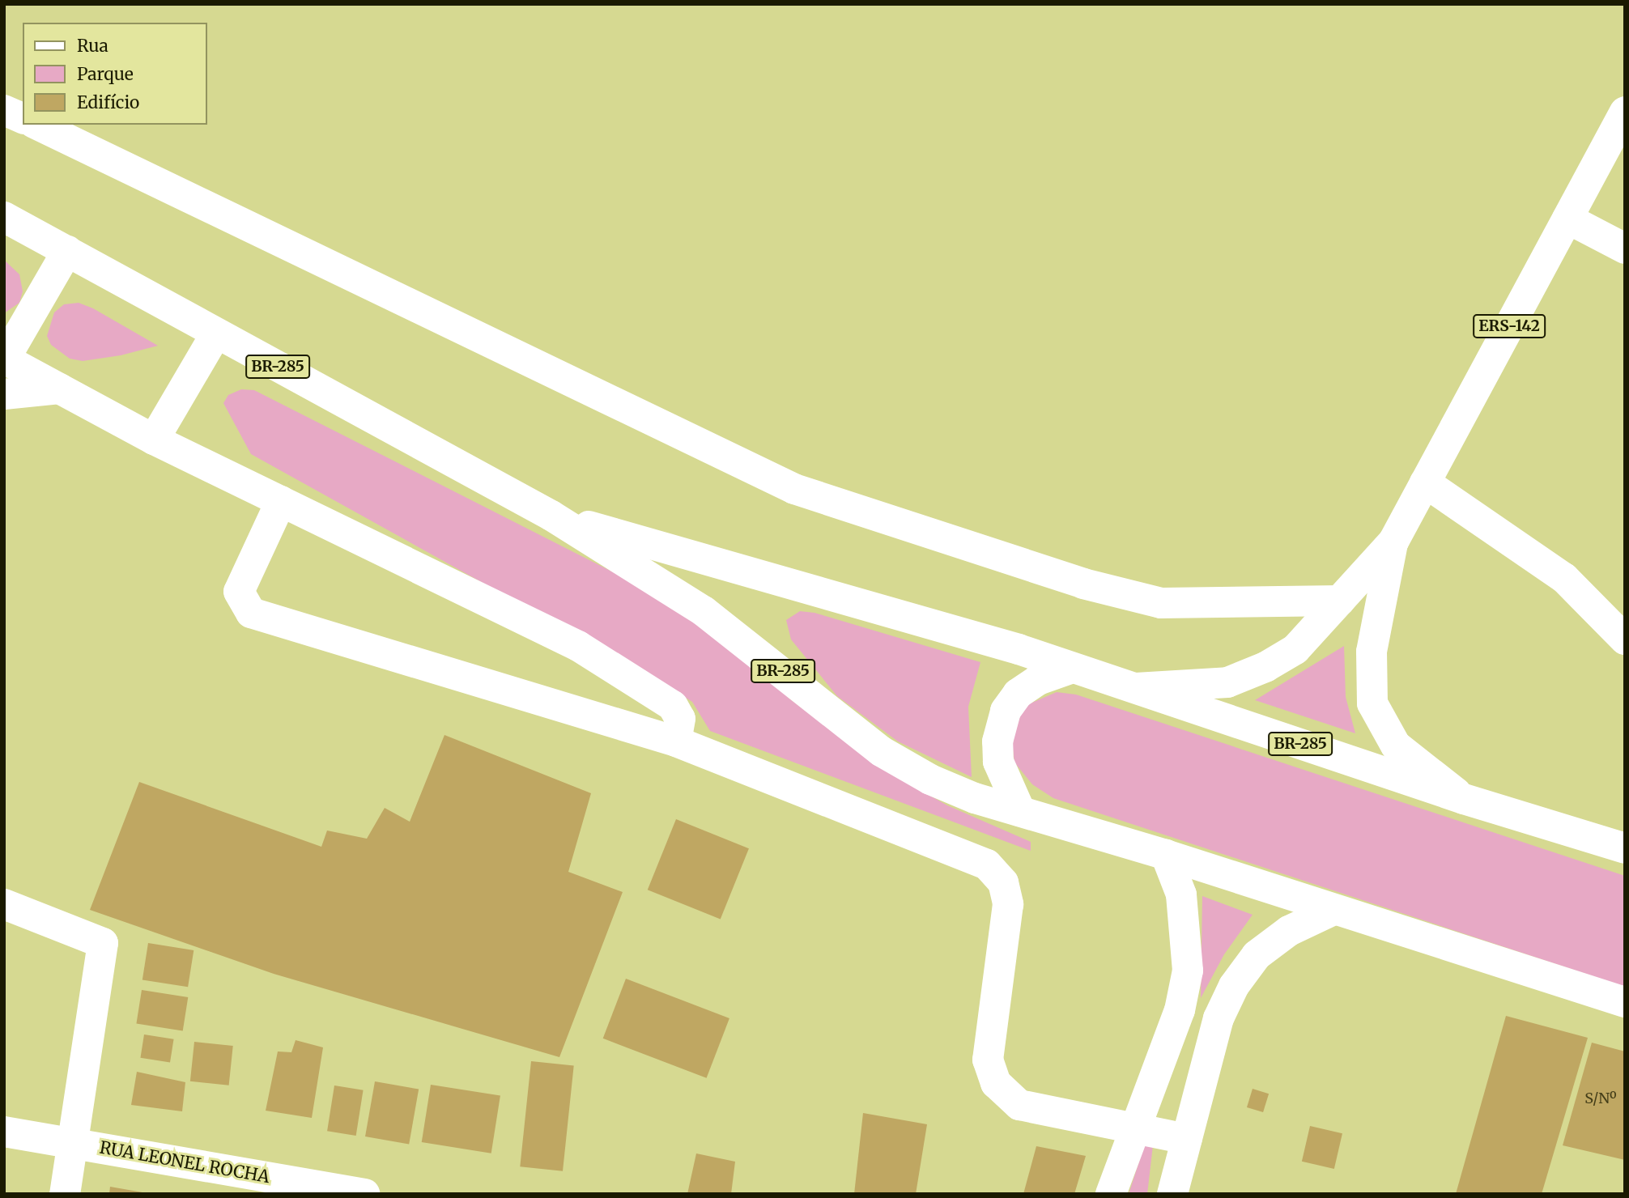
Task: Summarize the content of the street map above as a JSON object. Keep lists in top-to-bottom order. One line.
{"streets":{"main road":["ERS-142","BR-285","RUA LEONEL ROCHA"]},"crossings":[["ERS-142","BR-285"]],"house_numbers":["S/Nº"],"legend":["Rua","Parque","Edifício"]}
